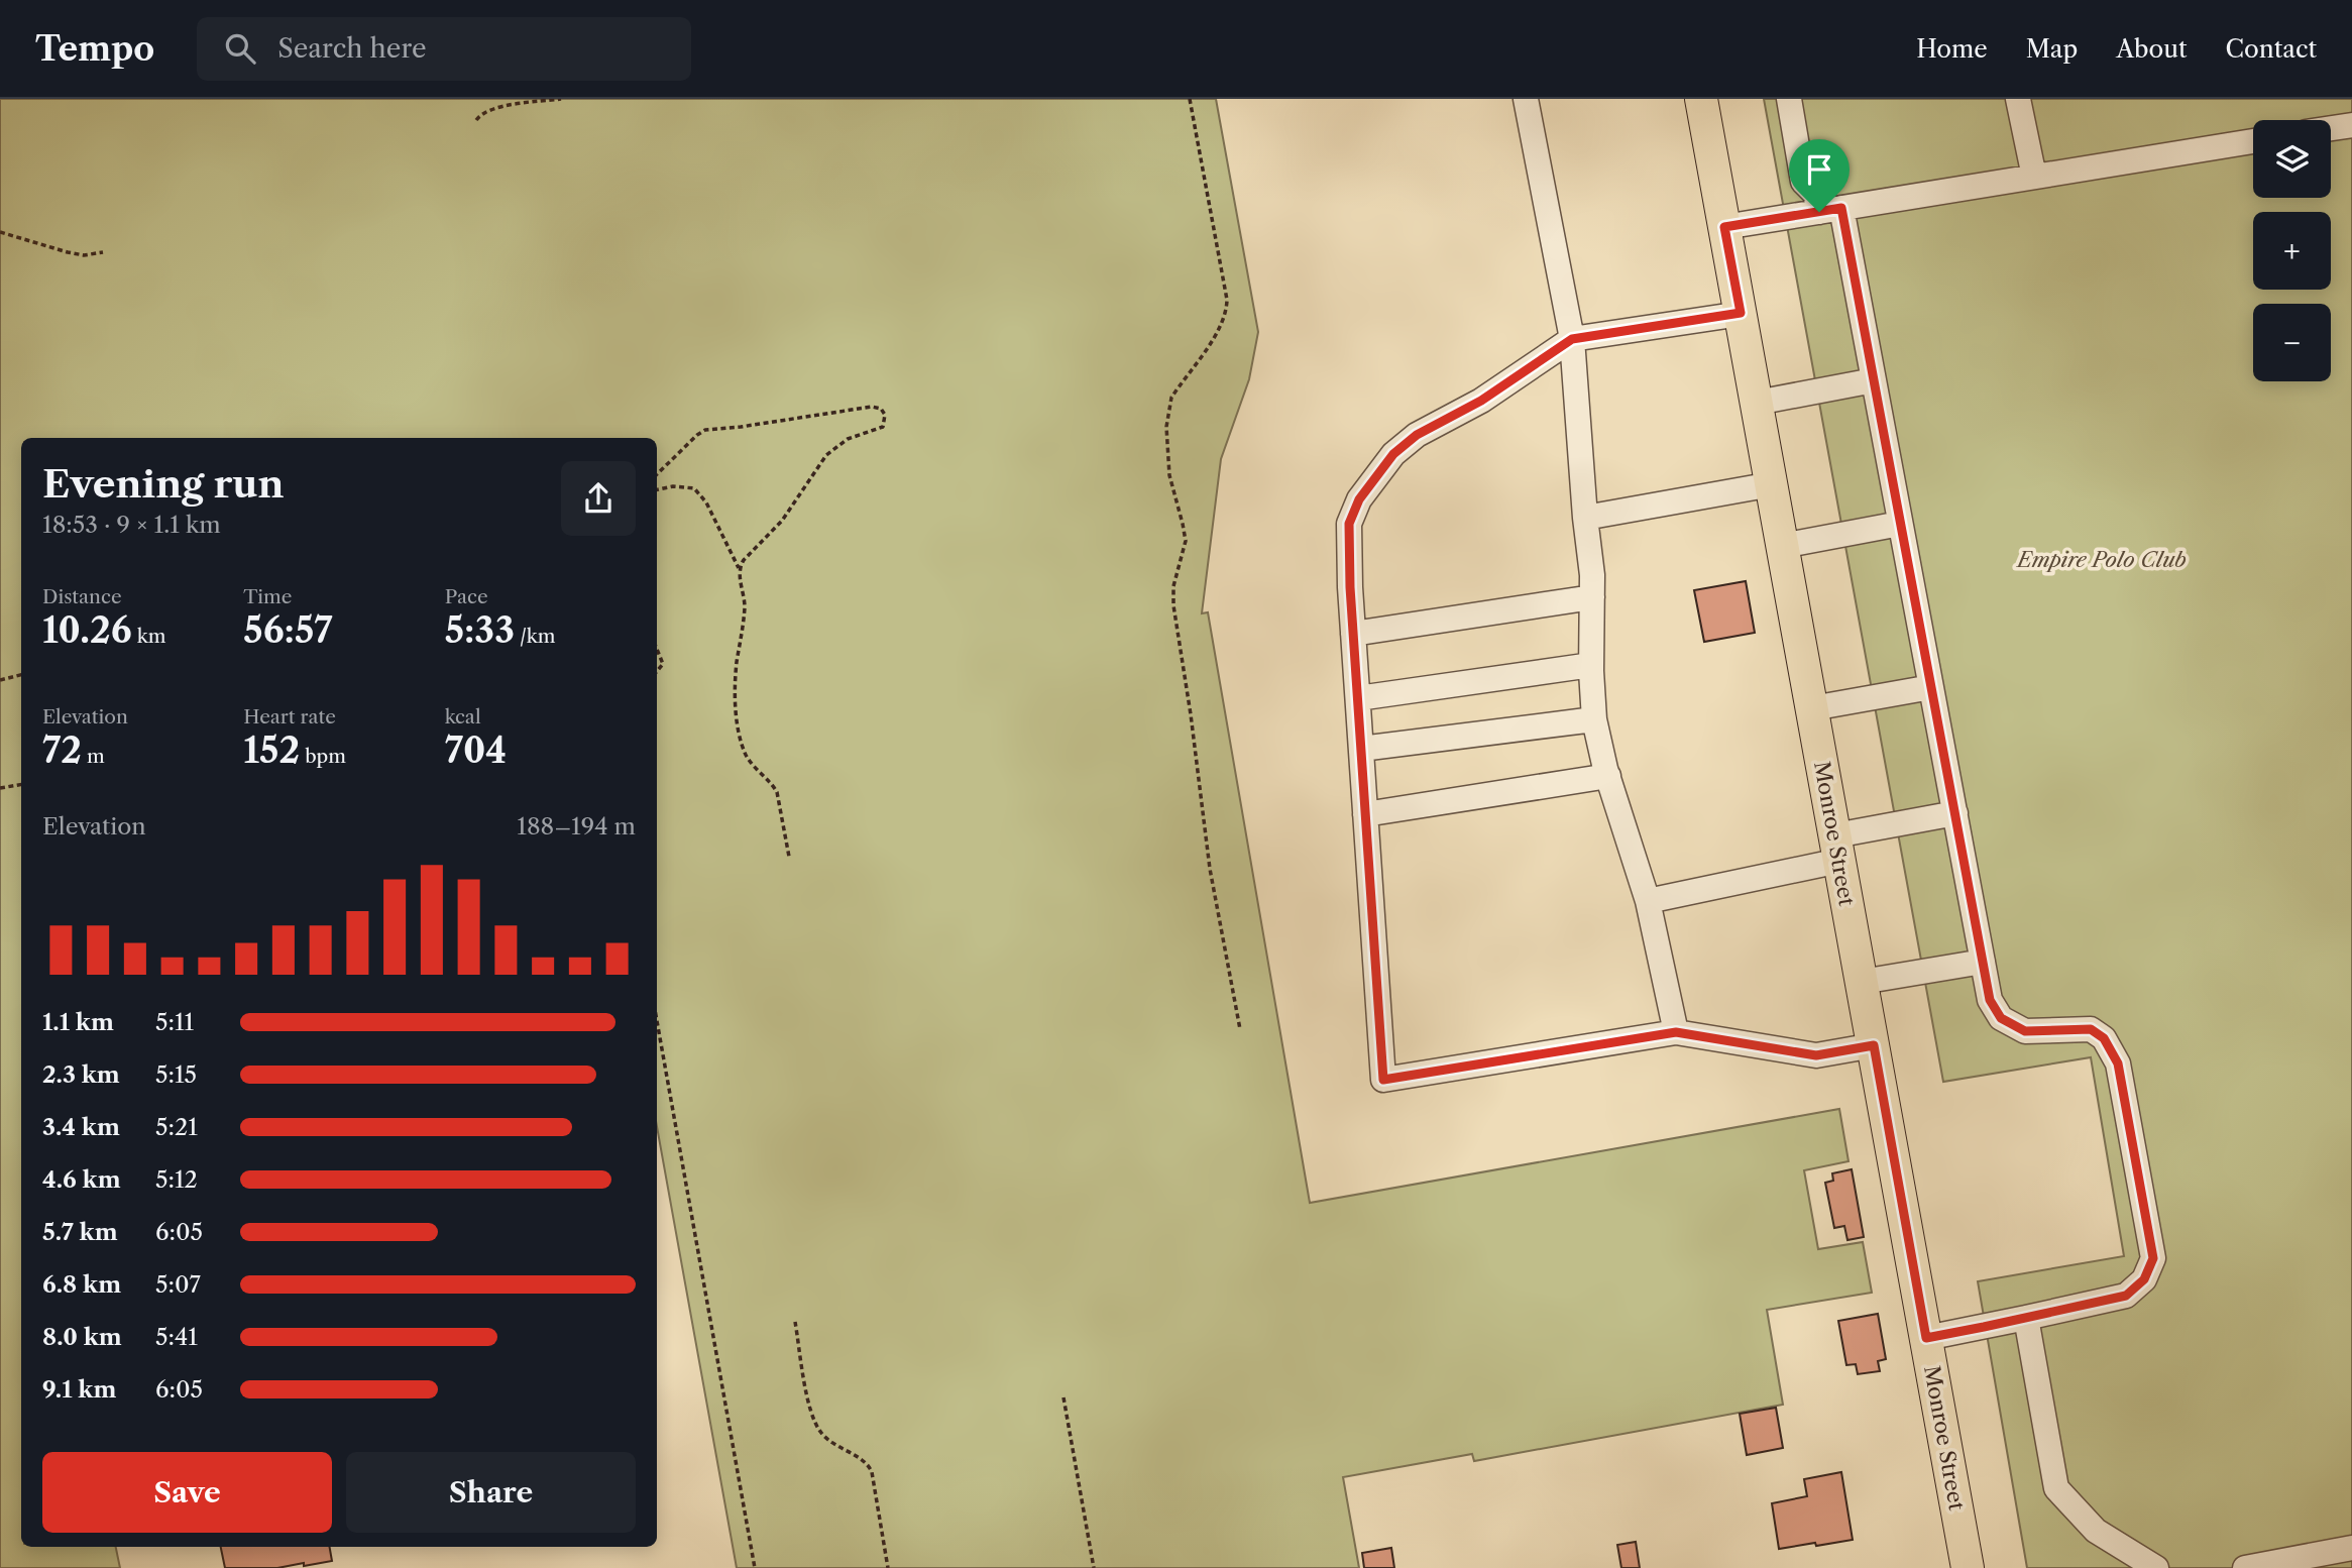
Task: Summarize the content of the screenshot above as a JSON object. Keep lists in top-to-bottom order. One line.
{"streets":{"main road":["Monroe Street"]},"parks":["Empire Polo Club"],"page":{"header":"Tempo","search":"Search here","nav":["Home","Map","About","Contact"],"map_buttons":["+","−"],"heading":["Evening run","18:53 · 9 × 1.1 km"],"stats":[["Distance","10.26 km"],["Time","56:57"],["Pace","5:33 /km"],["Elevation","72 m"],["Heart rate","152 bpm"],["kcal","704"]],"chart":["Elevation","188–194 m"],"list":[{"name":"1.1 km","note":"5:11"},{"name":"2.3 km","note":"5:15"},{"name":"3.4 km","note":"5:21"},{"name":"4.6 km","note":"5:12"},{"name":"5.7 km","note":"6:05"},{"name":"6.8 km","note":"5:07"},{"name":"8.0 km","note":"5:41"},{"name":"9.1 km","note":"6:05"}],"buttons":["Save","Share"]}}
